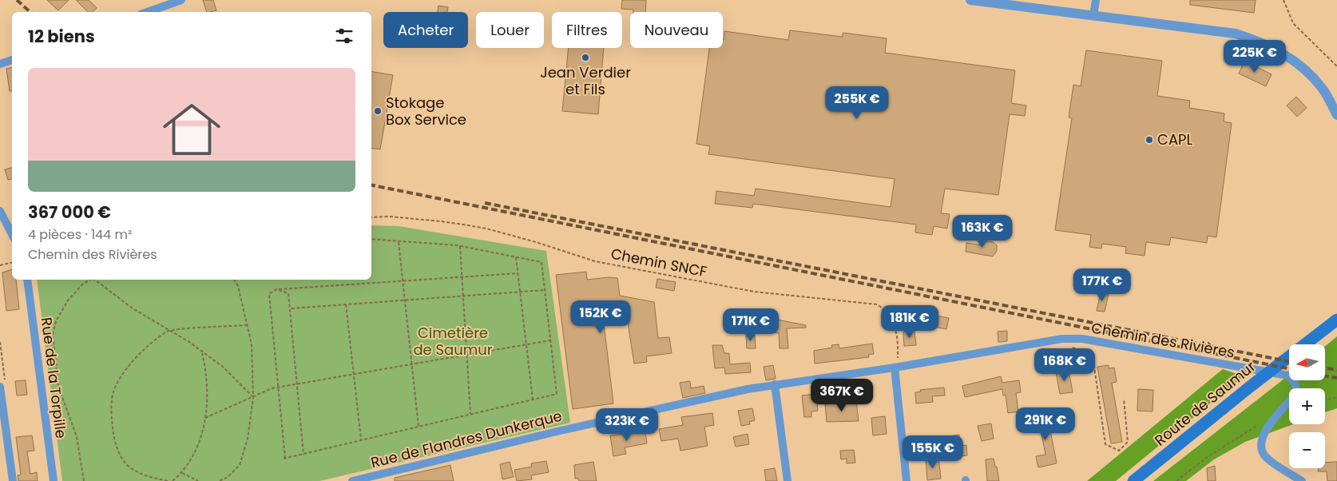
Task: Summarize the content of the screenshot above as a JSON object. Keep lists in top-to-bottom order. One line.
{"streets":{"main road":["Route de Saumur"],"street":["Chemin des Rivières","Rue de la Torpille","Rue de Flandres Dunkerque"],"path":["Chemin SNCF"]},"crossings":[["Chemin SNCF","Chemin des Rivières"],["Chemin des Rivières","Rue de Flandres Dunkerque"]],"parks":["Cimetière de Saumur"],"places":["Jean Verdier et Fils","Stokage Box Service","CAPL"],"north":"left","page":{"chip":["Acheter","Louer","Filtres","Nouveau"],"heading":"12 biens","price":["225K €","255K €","163K €","177K €","152K €","181K €","171K €","168K €","367K €","291K €","323K €","155K €"],"list":[{"name":"367 000 €","note":"4 pièces · 144 m² · Chemin des Rivières"}],"map_buttons":["+","−"]}}
